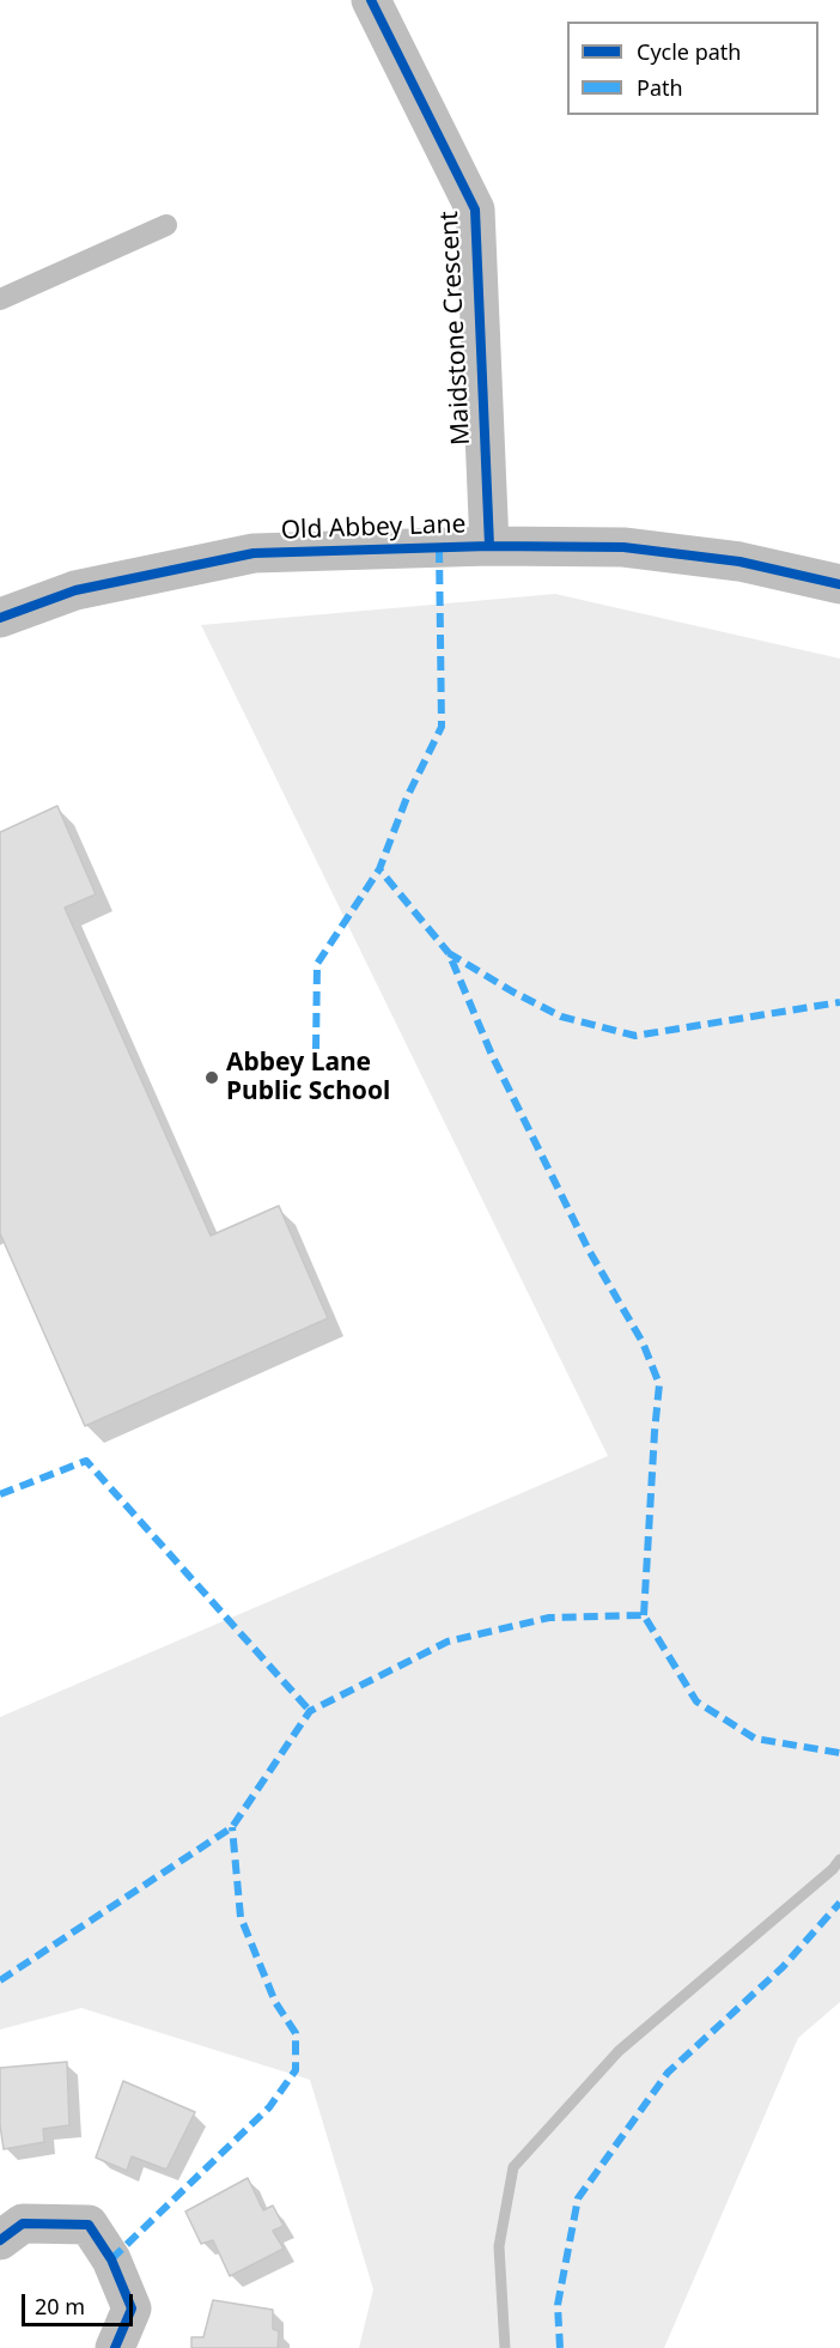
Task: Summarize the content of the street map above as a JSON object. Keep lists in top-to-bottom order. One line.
{"streets":{"street":["Maidstone Crescent","Old Abbey Lane"]},"crossings":[["Maidstone Crescent","Old Abbey Lane"]],"places":["Abbey Lane Public School"],"legend":["Cycle path","Path"],"scale_bar":"20 m"}
